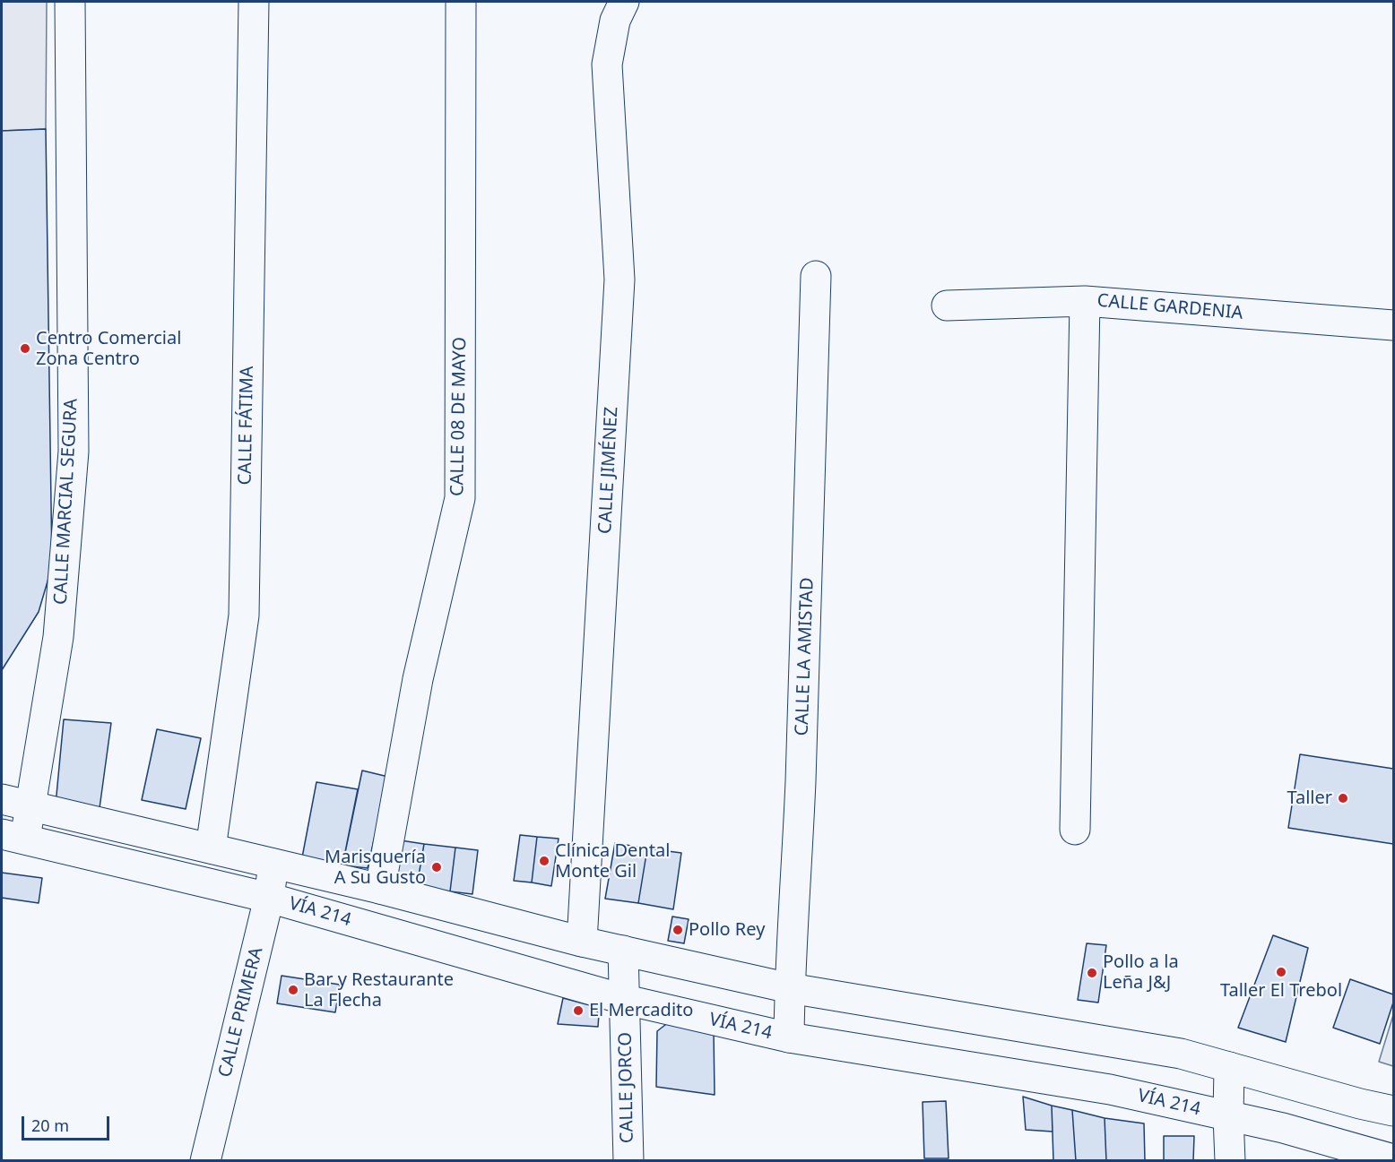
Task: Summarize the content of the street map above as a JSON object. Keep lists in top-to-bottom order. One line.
{"streets":{"street":["CALLE GARDENIA","CALLE 08 DE MAYO","CALLE FÁTIMA","CALLE JIMÉNEZ","CALLE MARCIAL SEGURA","CALLE LA AMISTAD","VÍA 214","CALLE PRIMERA","CALLE JORCO"]},"crossings":[["CALLE 08 DE MAYO","VÍA 214"],["CALLE FÁTIMA","VÍA 214"],["CALLE JIMÉNEZ","VÍA 214"],["CALLE MARCIAL SEGURA","VÍA 214"],["CALLE LA AMISTAD","VÍA 214"],["VÍA 214","CALLE PRIMERA"],["VÍA 214","CALLE JORCO"]],"places":["Centro Comercial Zona Centro","Taller","Clínica Dental Monte Gil","Marisquería A Su Gusto","Pollo Rey","Taller El Trebol","Pollo a la Leña J&J","Bar y Restaurante La Flecha","El Mercadito"],"scale_bar":"20 m"}
